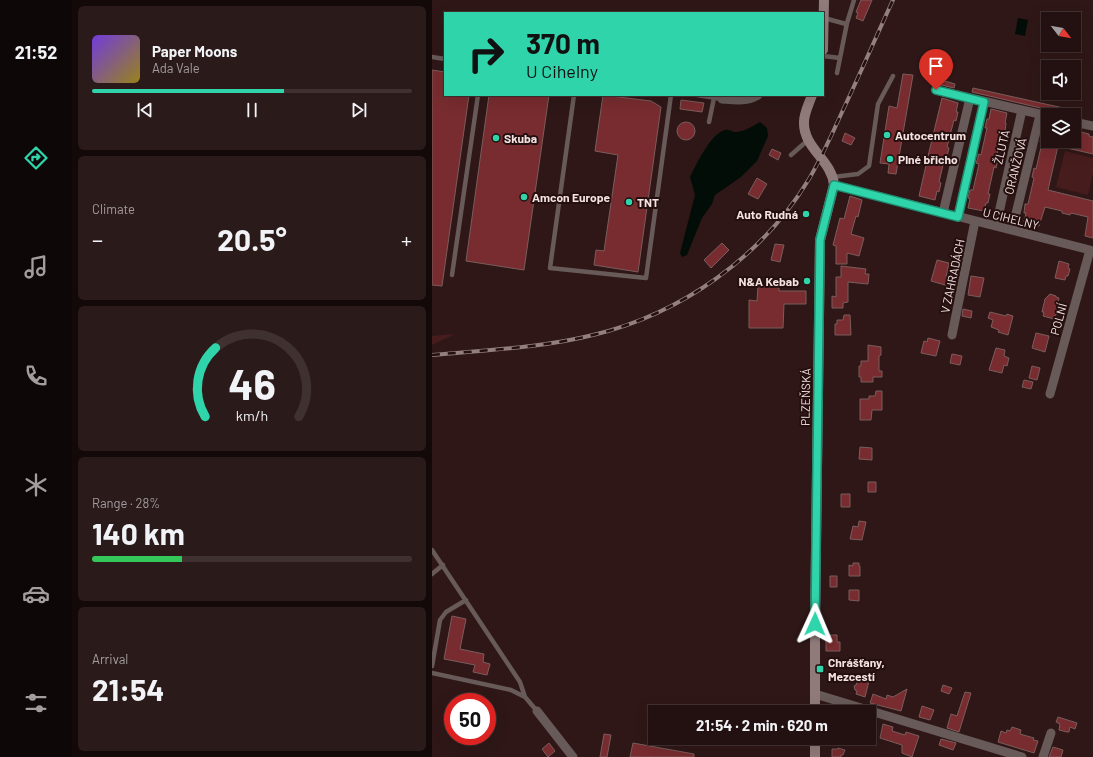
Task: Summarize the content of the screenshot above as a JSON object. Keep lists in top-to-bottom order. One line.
{"streets":{"main road":["PLZEŇSKÁ"],"street":["ŽLUTÁ","ORANŽOVÁ","U CIHELNY","V ZAHRADÁCH","POLNÍ"]},"crossings":[["ŽLUTÁ","U CIHELNY"],["ORANŽOVÁ","U CIHELNY"],["U CIHELNY","V ZAHRADÁCH"],["U CIHELNY","POLNÍ"],["U CIHELNY","PLZEŇSKÁ"]],"places":{"other":["Autocentrum","Skuba","Plné břicho","Amcon Europe","TNT","Auto Rudná","N&A Kebab"],"transit":["Chrášťany, Mezcestí"]},"north":"bottom right","page":{"tabs":"21:52","turn":["370 m","U Cihelny"],"song":["Paper Moons","Ada Vale"],"tile":["Climate",["Range · 28%","140 km"],["Arrival","21:54"]],"heat":["−","20.5°","+"],"limit":"50","trip":"21:54 · 2 min · 620 m","gauge":["46","km/h"]}}
